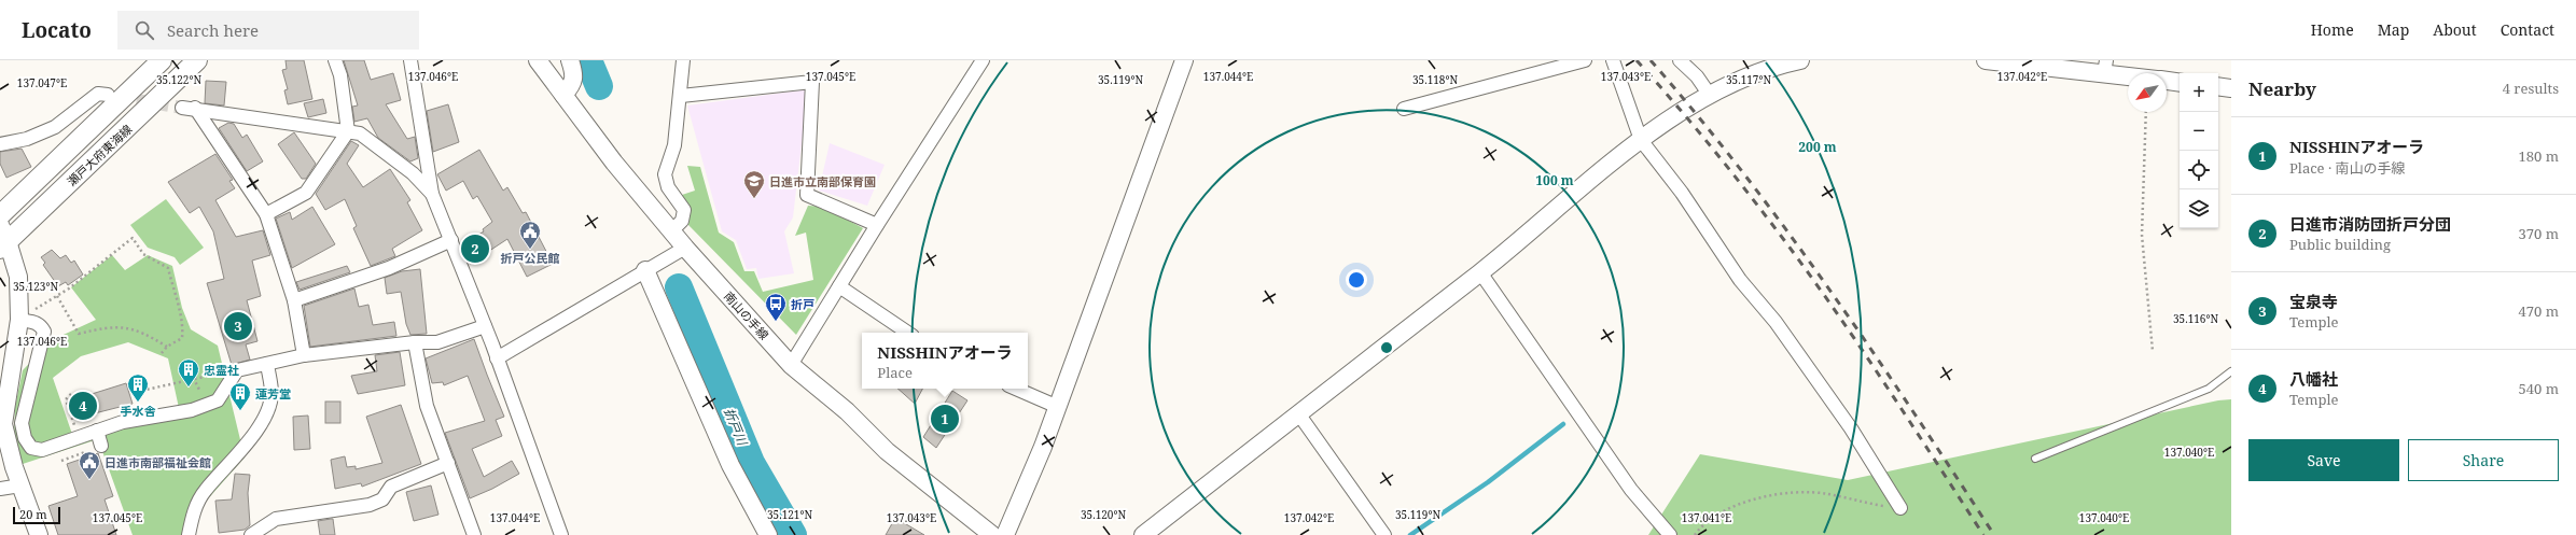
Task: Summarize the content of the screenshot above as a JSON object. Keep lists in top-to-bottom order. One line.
{"streets":{"main road":["瀬戸大府東海線"],"street":["南山の手線"]},"water":["折戸川"],"places":{"school or university":["日進市立南部保育園"],"public building":["折戸公民館","日進市南部福祉会館"],"bus stop":["折戸"],"building":["忠霊社","手水舎","蓮芳堂"]},"scale_bar":"20 m","north":"bottom left","page":{"header":"Locato","search":"Search here","nav":["Home","Map","About","Contact"],"heading":["Nearby","4 results"],"map_buttons":["+","−"],"list":[{"mark":"1","name":"NISSHINアオーラ","note":"Place · 南山の手線","value":"180 m"},{"mark":"2","name":"日進市消防団折戸分団","note":"Public building","value":"370 m"},{"mark":"3","name":"宝泉寺","note":"Temple","value":"470 m"},{"mark":"4","name":"八幡社","note":"Temple","value":"540 m"}],"pins":["2","3","4","1"],"popup":["NISSHINアオーラ","Place"],"buttons":["Save","Share"],"scale":"20 m"},"coordinates":["137.046°E","137.045°E","137.044°E","137.043°E","137.042°E","35.122°N","35.119°N","35.118°N","35.117°N","137.047°E","35.123°N","35.116°N","137.040°E","35.121°N","35.120°N","137.041°E"],"rings":["200 m","100 m"]}
